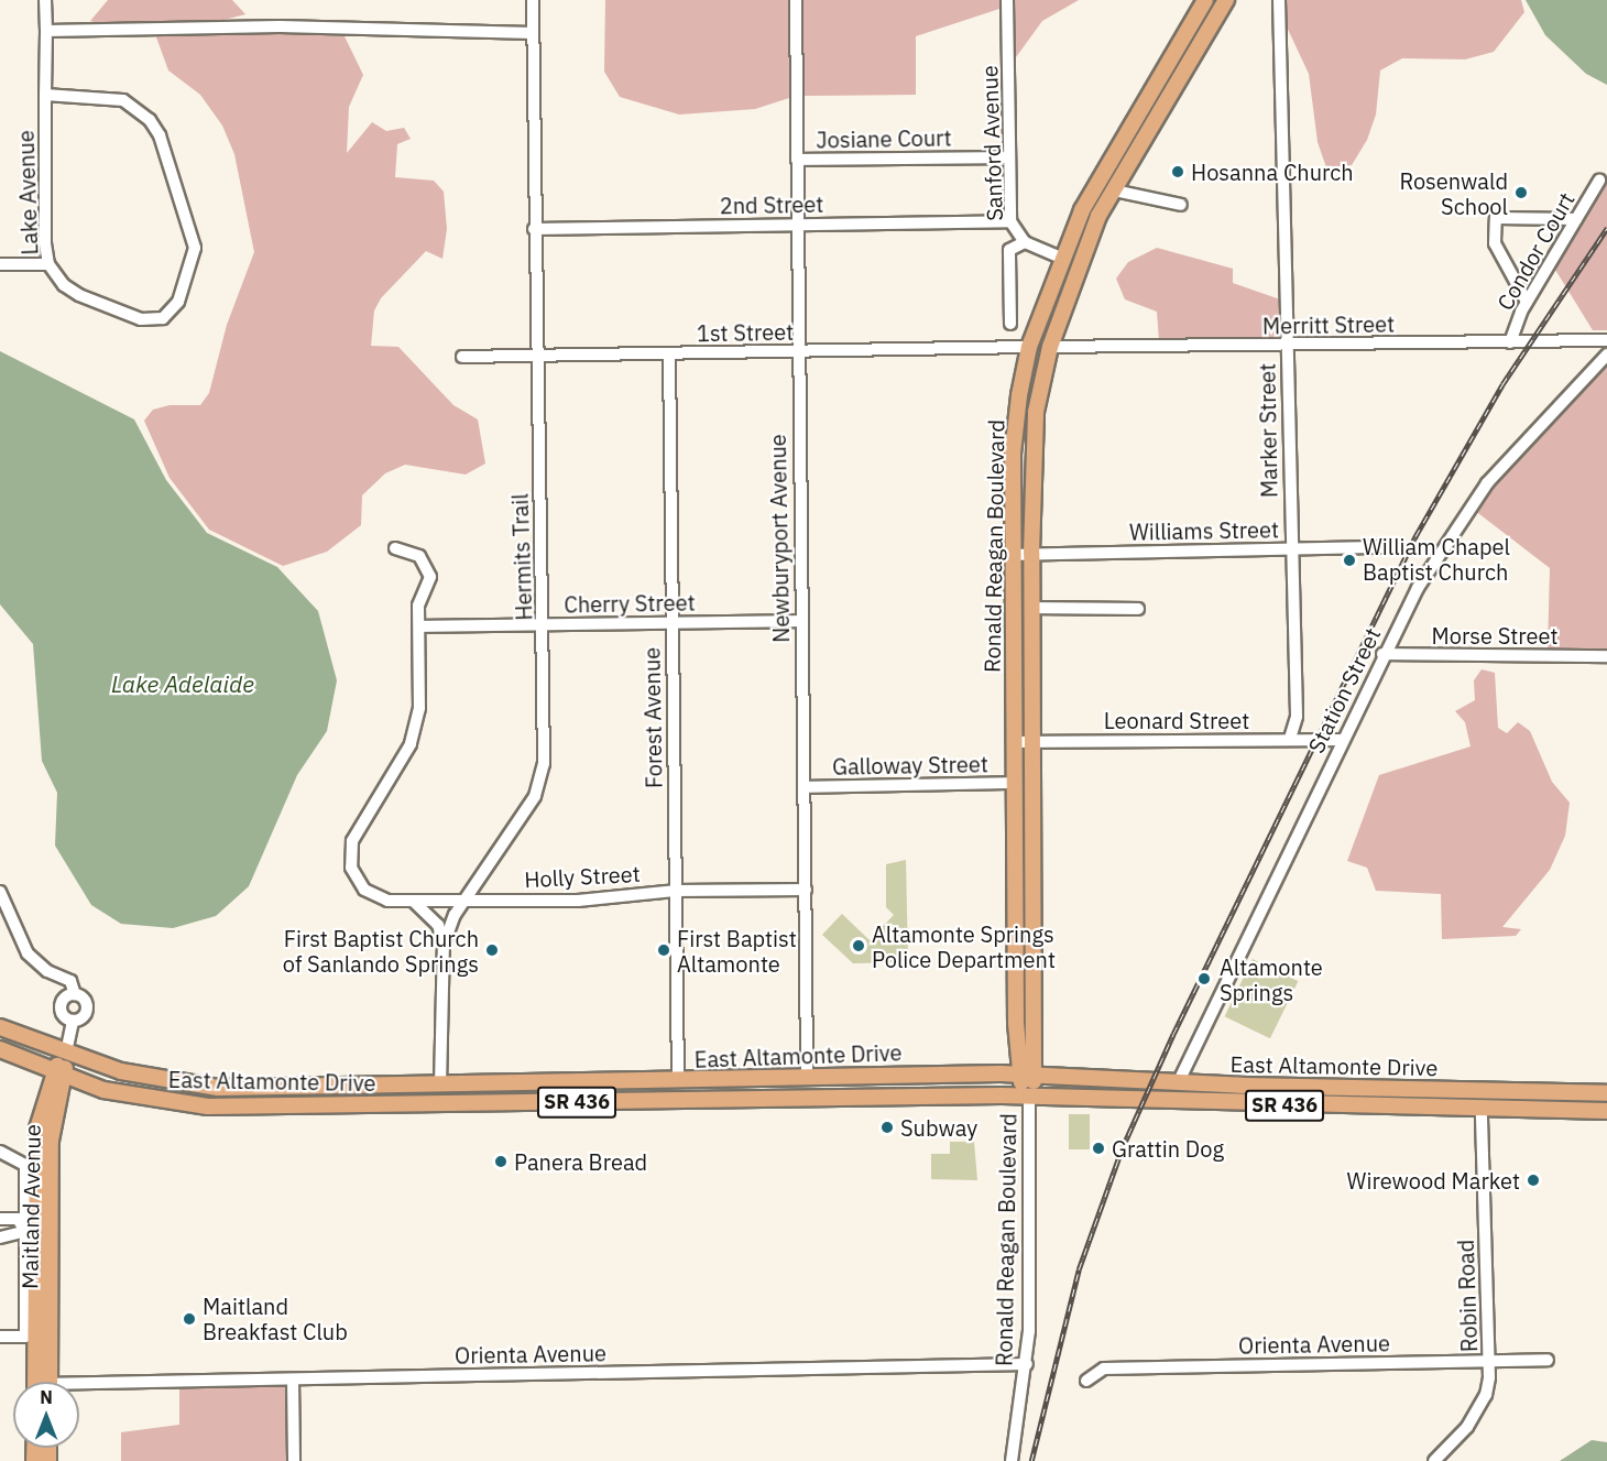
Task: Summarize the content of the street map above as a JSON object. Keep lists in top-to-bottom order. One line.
{"streets":{"main road":["Ronald Reagan Boulevard","East Altamonte Drive","SR 436","Maitland Avenue"],"street":["Josiane Court","Sanford Avenue","Lake Avenue","2nd Street","Condor Court","Merritt Street","1st Street","Marker Street","Williams Street","Newburyport Avenue","Hermits Trail","Cherry Street","Morse Street","Station Street","Forest Avenue","Leonard Street","Galloway Street","Holly Street","Robin Road","Orienta Avenue"]},"crossings":[["Josiane Court","Sanford Avenue"],["Josiane Court","Newburyport Avenue"],["Sanford Avenue","2nd Street"],["Sanford Avenue","Ronald Reagan Boulevard"],["2nd Street","Newburyport Avenue"],["2nd Street","Hermits Trail"],["Condor Court","Merritt Street"],["Merritt Street","Marker Street"],["Merritt Street","Ronald Reagan Boulevard"],["1st Street","Newburyport Avenue"],["1st Street","Ronald Reagan Boulevard"],["1st Street","Hermits Trail"],["1st Street","Forest Avenue"],["Marker Street","Williams Street"],["Marker Street","Leonard Street"],["Williams Street","Ronald Reagan Boulevard"],["Newburyport Avenue","Cherry Street"],["Newburyport Avenue","Galloway Street"],["Newburyport Avenue","Holly Street"],["Newburyport Avenue","East Altamonte Drive"],["Ronald Reagan Boulevard","Leonard Street"],["Ronald Reagan Boulevard","Galloway Street"],["Ronald Reagan Boulevard","East Altamonte Drive"],["Ronald Reagan Boulevard","Orienta Avenue"],["Hermits Trail","Cherry Street"],["Hermits Trail","Holly Street"],["Hermits Trail","East Altamonte Drive"],["Cherry Street","Forest Avenue"],["Cherry Street","Holly Street"],["Morse Street","Station Street"],["Station Street","Leonard Street"],["Station Street","East Altamonte Drive"],["Forest Avenue","Holly Street"],["Forest Avenue","East Altamonte Drive"],["East Altamonte Drive","SR 436"],["East Altamonte Drive","Maitland Avenue"],["East Altamonte Drive","Robin Road"],["SR 436","Maitland Avenue"],["Robin Road","Orienta Avenue"]],"water":["Lake Adelaide"],"places":["Hosanna Church","Rosenwald School","William Chapel Baptist Church","Altamonte Springs Police Department","First Baptist Church of Sanlando Springs","First Baptist Altamonte","Altamonte Springs","Subway","Grattin Dog","Panera Bread","Wirewood Market","Maitland Breakfast Club"],"north":"top"}
